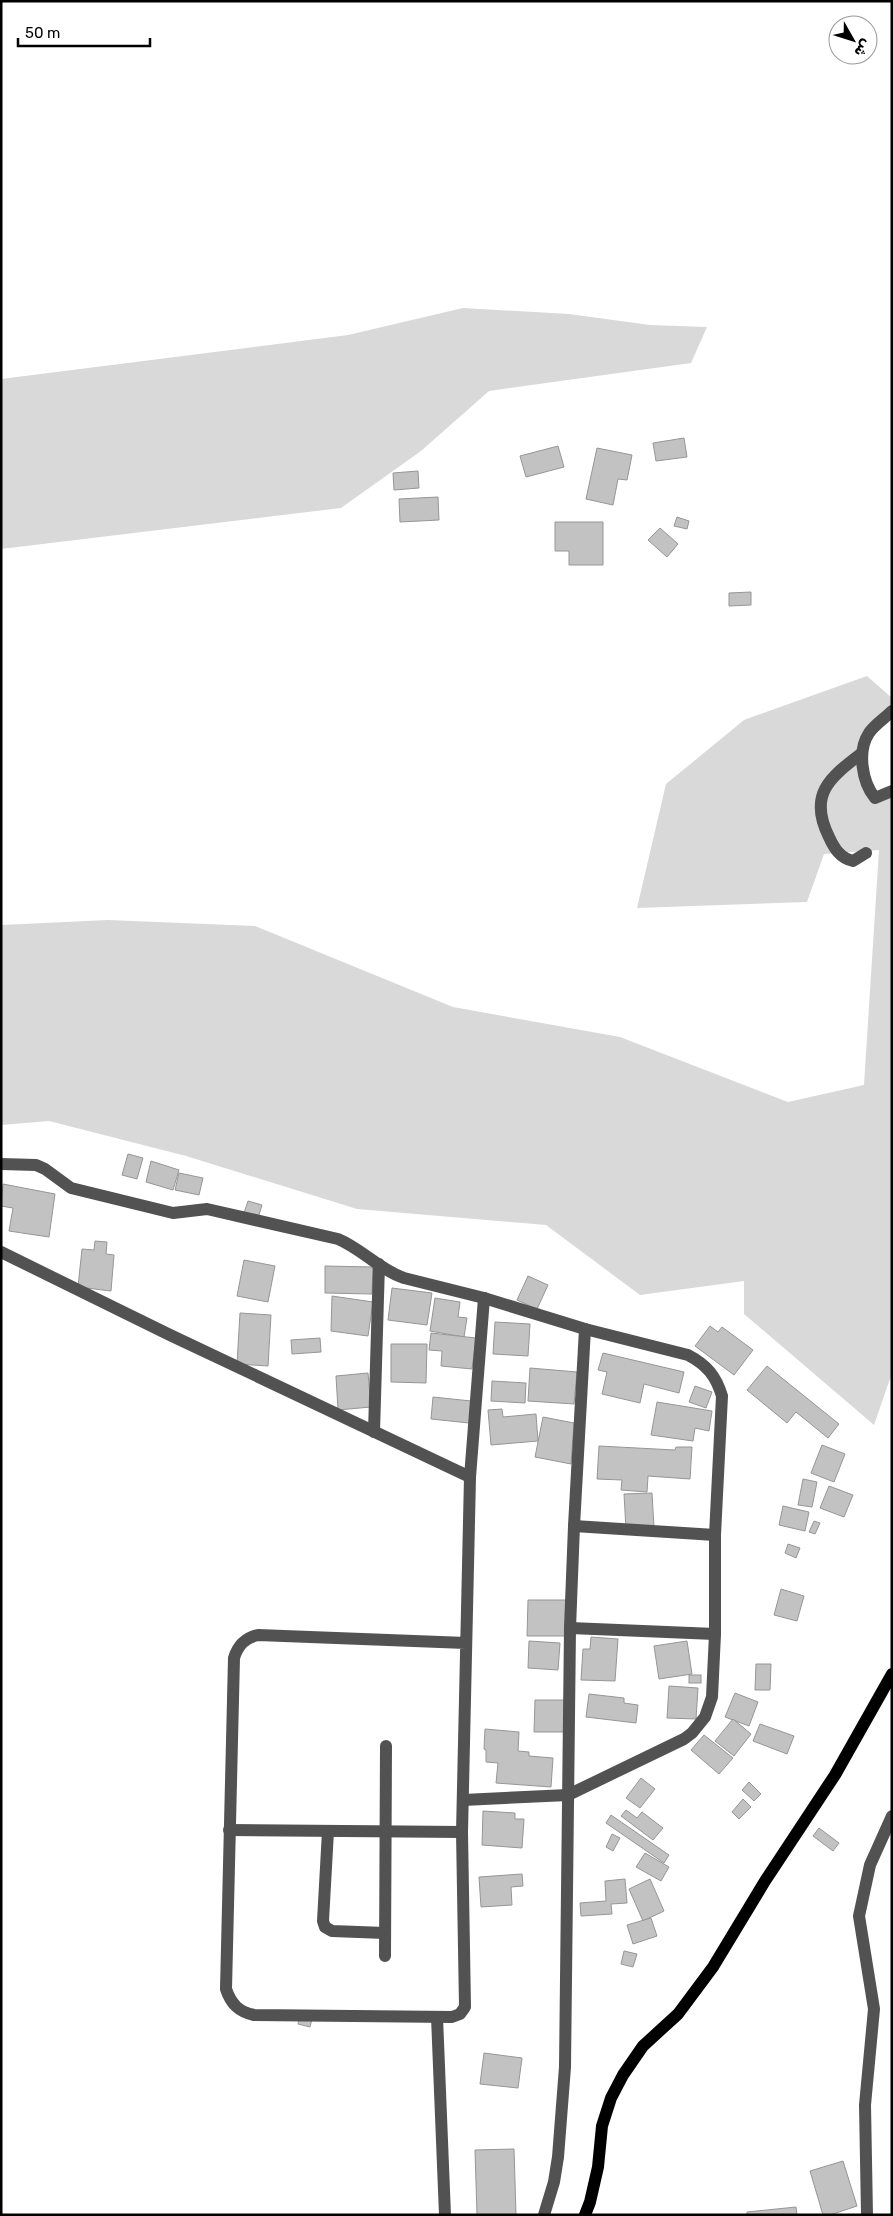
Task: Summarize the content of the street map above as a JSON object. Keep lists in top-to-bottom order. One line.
{"scale_bar":"50 m","north":"bottom right"}
